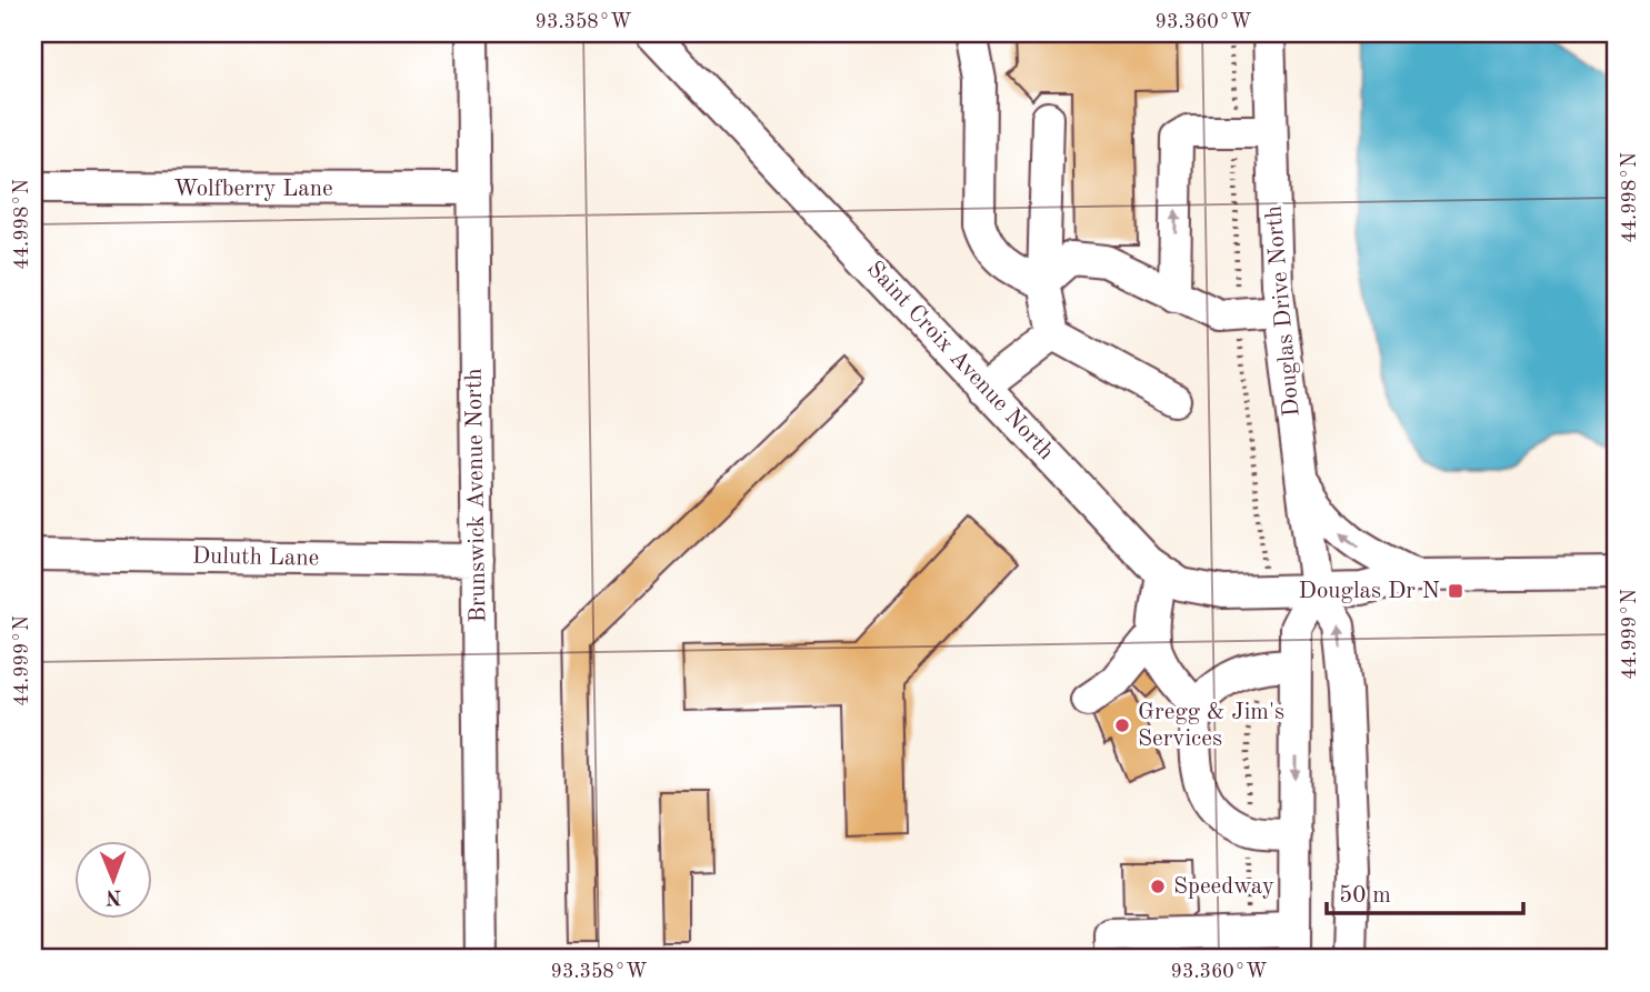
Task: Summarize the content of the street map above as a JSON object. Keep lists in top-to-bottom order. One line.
{"streets":{"street":["Wolfberry Lane","Douglas Drive North","Saint Croix Avenue North","Brunswick Avenue North","Duluth Lane"]},"crossings":[["Wolfberry Lane","Brunswick Avenue North"],["Douglas Drive North","Saint Croix Avenue North"],["Brunswick Avenue North","Duluth Lane"]],"places":{"transit":["Douglas Dr N"],"other":["Gregg & Jim's Services","Speedway"]},"scale_bar":"50 m","north":"bottom","coordinates":["93.358°W","93.360°W","44.998°N","44.999°N"]}
